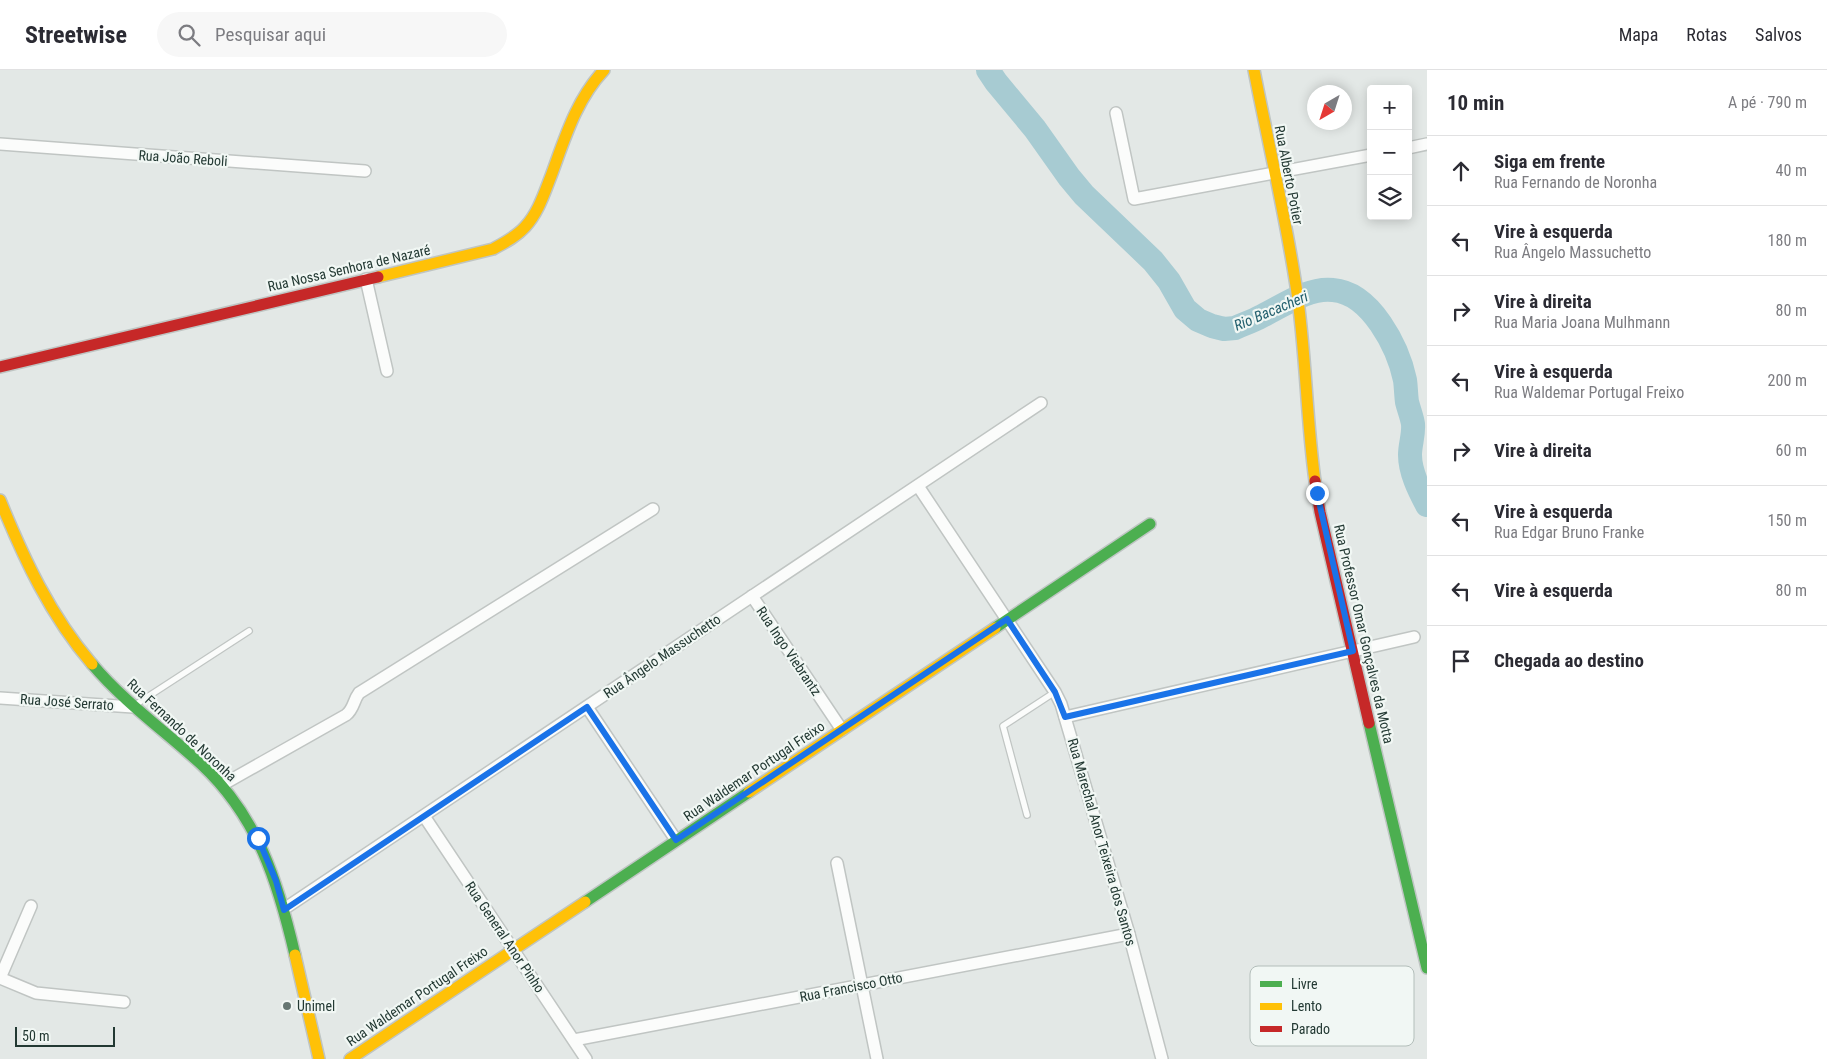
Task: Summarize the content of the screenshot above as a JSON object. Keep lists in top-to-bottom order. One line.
{"streets":{"street":["Rua João Reboli","Rua Alberto Potier","Rua Nossa Senhora de Nazaré","Rua Professor Omar Gonçalves da Motta","Rua Ingo Viebrantz","Rua Ângelo Massuchetto","Rua José Serrato","Rua Fernando de Noronha","Rua Waldemar Portugal Freixo","Rua Marechal Anor Teixeira dos Santos","Rua General Anor Pinho","Rua Francisco Otto"]},"crossings":[["Rua Alberto Potier","Rua Professor Omar Gonçalves da Motta"],["Rua Ingo Viebrantz","Rua Ângelo Massuchetto"],["Rua Ingo Viebrantz","Rua Waldemar Portugal Freixo"],["Rua Ângelo Massuchetto","Rua Fernando de Noronha"],["Rua Ângelo Massuchetto","Rua Marechal Anor Teixeira dos Santos"],["Rua Ângelo Massuchetto","Rua General Anor Pinho"],["Rua José Serrato","Rua Fernando de Noronha"],["Rua Waldemar Portugal Freixo","Rua Marechal Anor Teixeira dos Santos"],["Rua Waldemar Portugal Freixo","Rua General Anor Pinho"],["Rua Marechal Anor Teixeira dos Santos","Rua Francisco Otto"],["Rua General Anor Pinho","Rua Francisco Otto"]],"water":["Rio Bacacheri"],"places":["Unimel"],"legend":["Livre","Lento","Parado"],"scale_bar":"50 m","north":"bottom left","page":{"header":"Streetwise","search":"Pesquisar aqui","nav":["Mapa","Rotas","Salvos"],"heading":["10 min","A pé · 790 m"],"map_buttons":["+","−"],"list":[["Siga em frente","Rua Fernando de Noronha","40 m"],["Vire à esquerda","Rua Ângelo Massuchetto","180 m"],["Vire à direita","Rua Maria Joana Mulhmann","80 m"],["Vire à esquerda","Rua Waldemar Portugal Freixo","200 m"],["Vire à direita","60 m"],["Vire à esquerda","Rua Edgar Bruno Franke","150 m"],["Vire à esquerda","80 m"],"Chegada ao destino"],"scale":"50 m"}}
